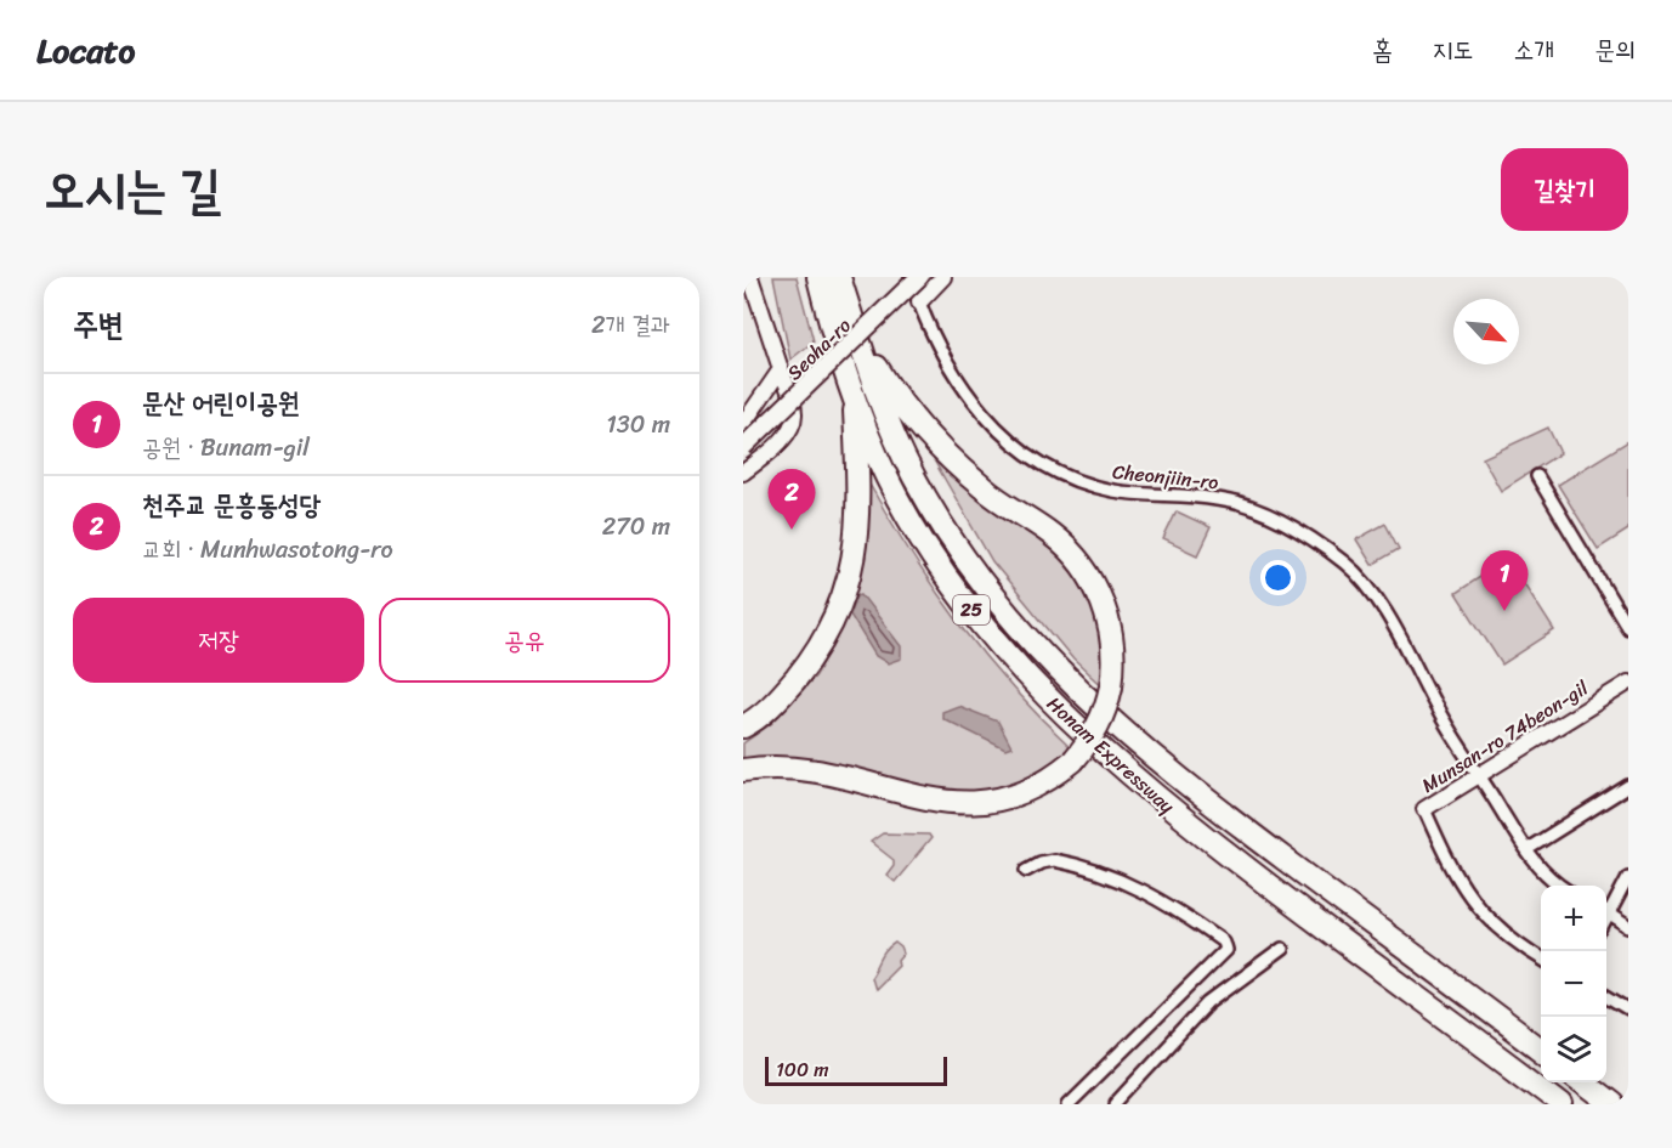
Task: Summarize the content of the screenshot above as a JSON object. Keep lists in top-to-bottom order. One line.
{"streets":{"highway":["25","Honam Expressway"],"main road":["Seoha-ro"],"street":["Cheonjiin-ro","Munsan-ro 74beon-gil"]},"crossings":[["Cheonjiin-ro","Munsan-ro 74beon-gil"]],"scale_bar":"100 m","north":"bottom right","page":{"header":"Locato","nav":["홈","지도","소개","문의"],"title":"오시는 길","buttons":["길찾기",["저장","공유"]],"heading":["주변","2개 결과"],"list":[{"mark":"1","name":"문산 어린이공원","note":"공원 · Bunam-gil","value":"130 m"},{"mark":"2","name":"천주교 문흥동성당","note":"교회 · Munhwasotong-ro","value":"270 m"}],"pins":["2","1"],"map_buttons":["+","−"],"scale":"100 m"}}
